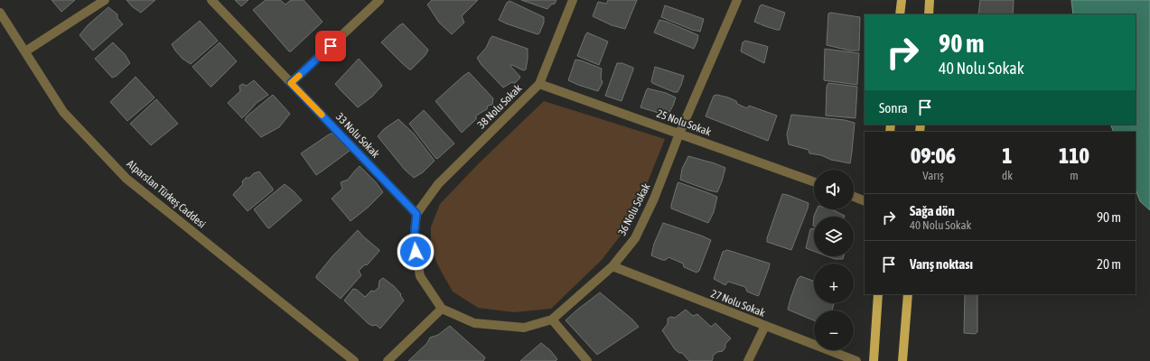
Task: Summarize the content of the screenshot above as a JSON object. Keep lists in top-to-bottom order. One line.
{"streets":{"street":["38 Nolu Sokak","25 Nolu Sokak","33 Nolu Sokak","Alparslan Türkeş Caddesi","36 Nolu Sokak","27 Nolu Sokak"]},"crossings":[["38 Nolu Sokak","25 Nolu Sokak"],["38 Nolu Sokak","33 Nolu Sokak"],["25 Nolu Sokak","36 Nolu Sokak"],["36 Nolu Sokak","27 Nolu Sokak"]],"page":{"turn":["90 m","40 Nolu Sokak"],"then":"Sonra","eta":["09:06","Varış","1","dk","110","m"],"map_buttons":["+","−"],"list":[{"name":"Sağa dön","note":"40 Nolu Sokak","value":"90 m"},{"name":"Varış noktası","value":"20 m"}]}}
